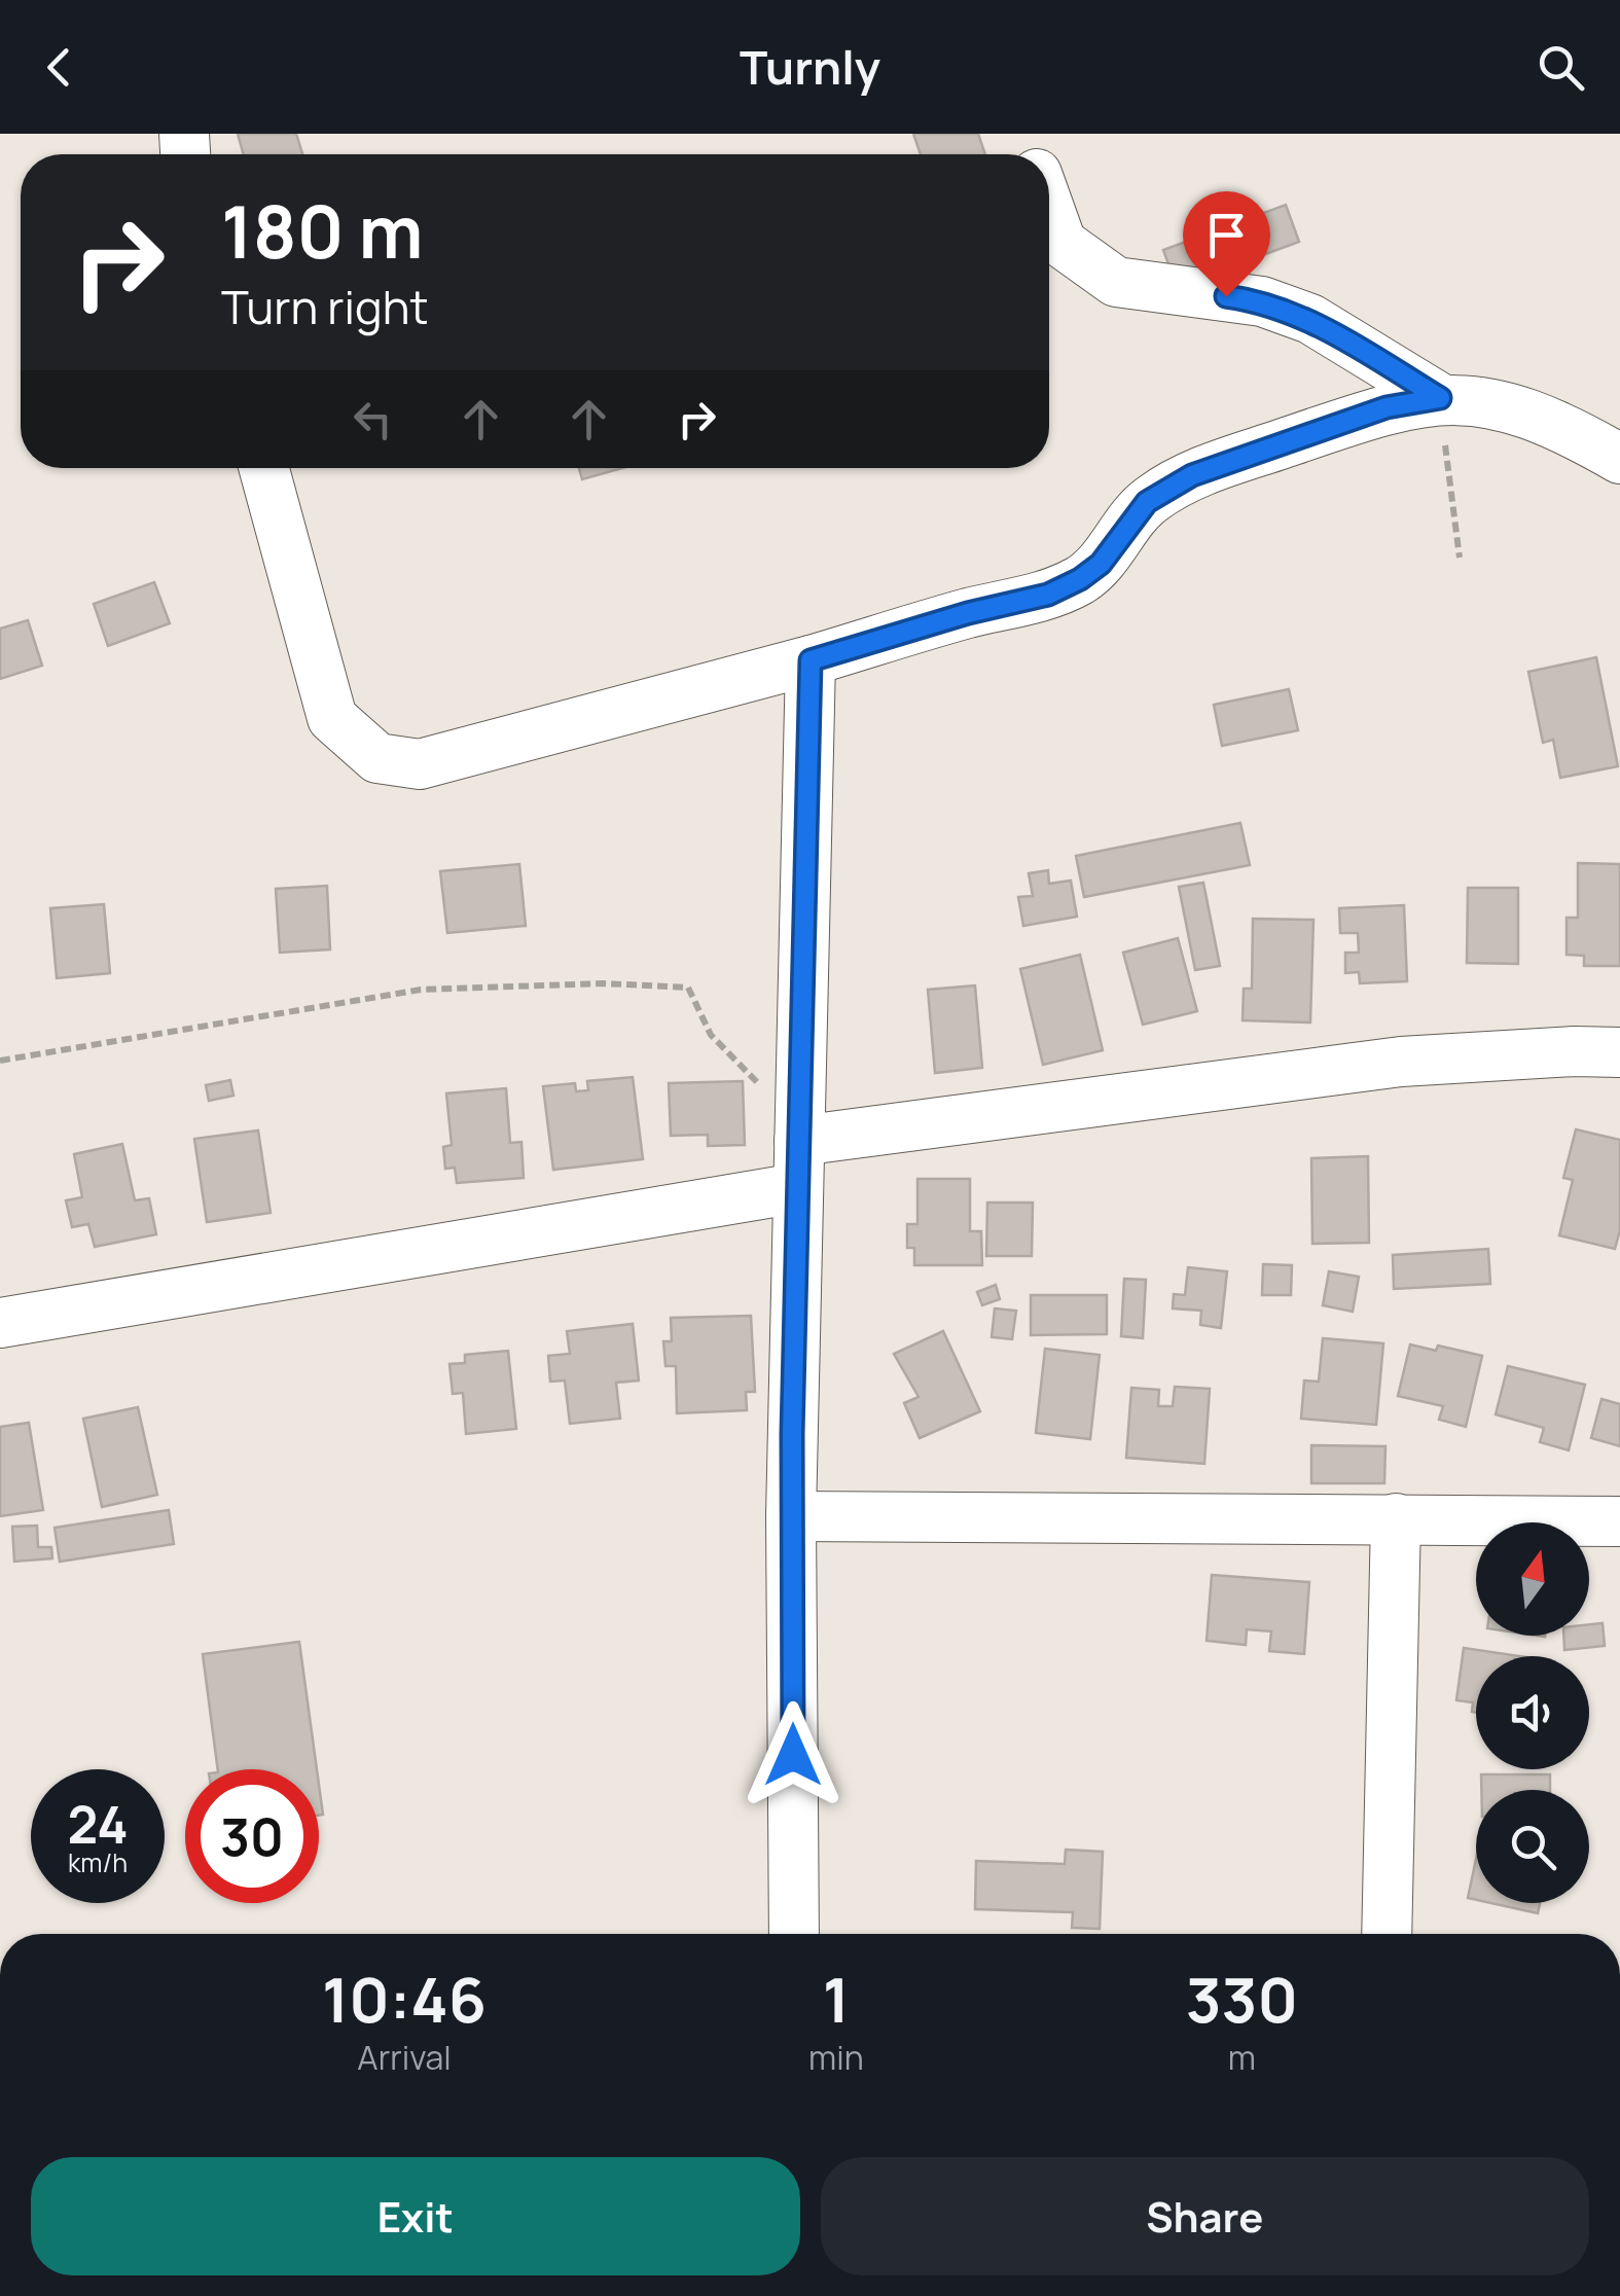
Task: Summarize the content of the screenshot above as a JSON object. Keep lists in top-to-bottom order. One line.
{"north":"top","page":{"header":"Turnly","turn":["180 m","Turn right"],"speed":"24 km/h","limit":"30","eta":["10:46","Arrival","1","min","330","m"],"buttons":["Exit","Share"]}}
